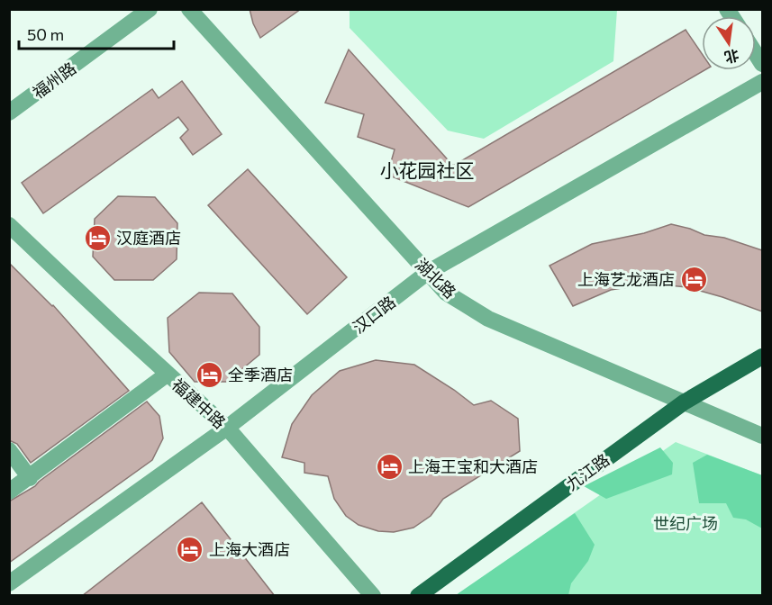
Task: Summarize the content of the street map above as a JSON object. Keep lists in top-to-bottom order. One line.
{"streets":{"main road":["九江路"],"street":["福州路","湖北路","汉口路","福建中路"]},"crossings":[["湖北路","汉口路"],["湖北路","九江路"],["汉口路","福建中路"]],"districts":["小花园社区"],"parks":["世纪广场"],"places":{"hotel":["汉庭酒店","上海艺龙酒店","全季酒店","上海王宝和大酒店","上海大酒店"]},"scale_bar":"50 m","north":"bottom"}
